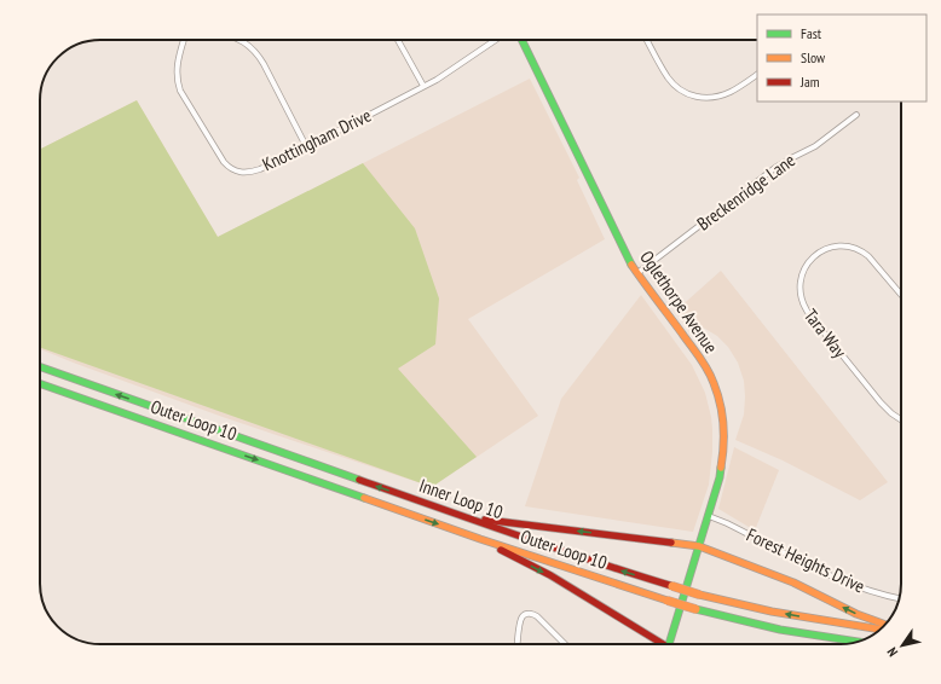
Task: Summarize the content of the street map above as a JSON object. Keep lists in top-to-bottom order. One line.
{"streets":{"main road":["Oglethorpe Avenue","Outer Loop 10","Inner Loop 10"],"street":["Knottingham Drive","Breckenridge Lane","Tara Way","Forest Heights Drive"]},"crossings":[["Breckenridge Lane","Oglethorpe Avenue"],["Oglethorpe Avenue","Forest Heights Drive"]],"one_way":["Outer Loop 10"],"legend":["Fast","Slow","Jam"],"north":"bottom left"}
